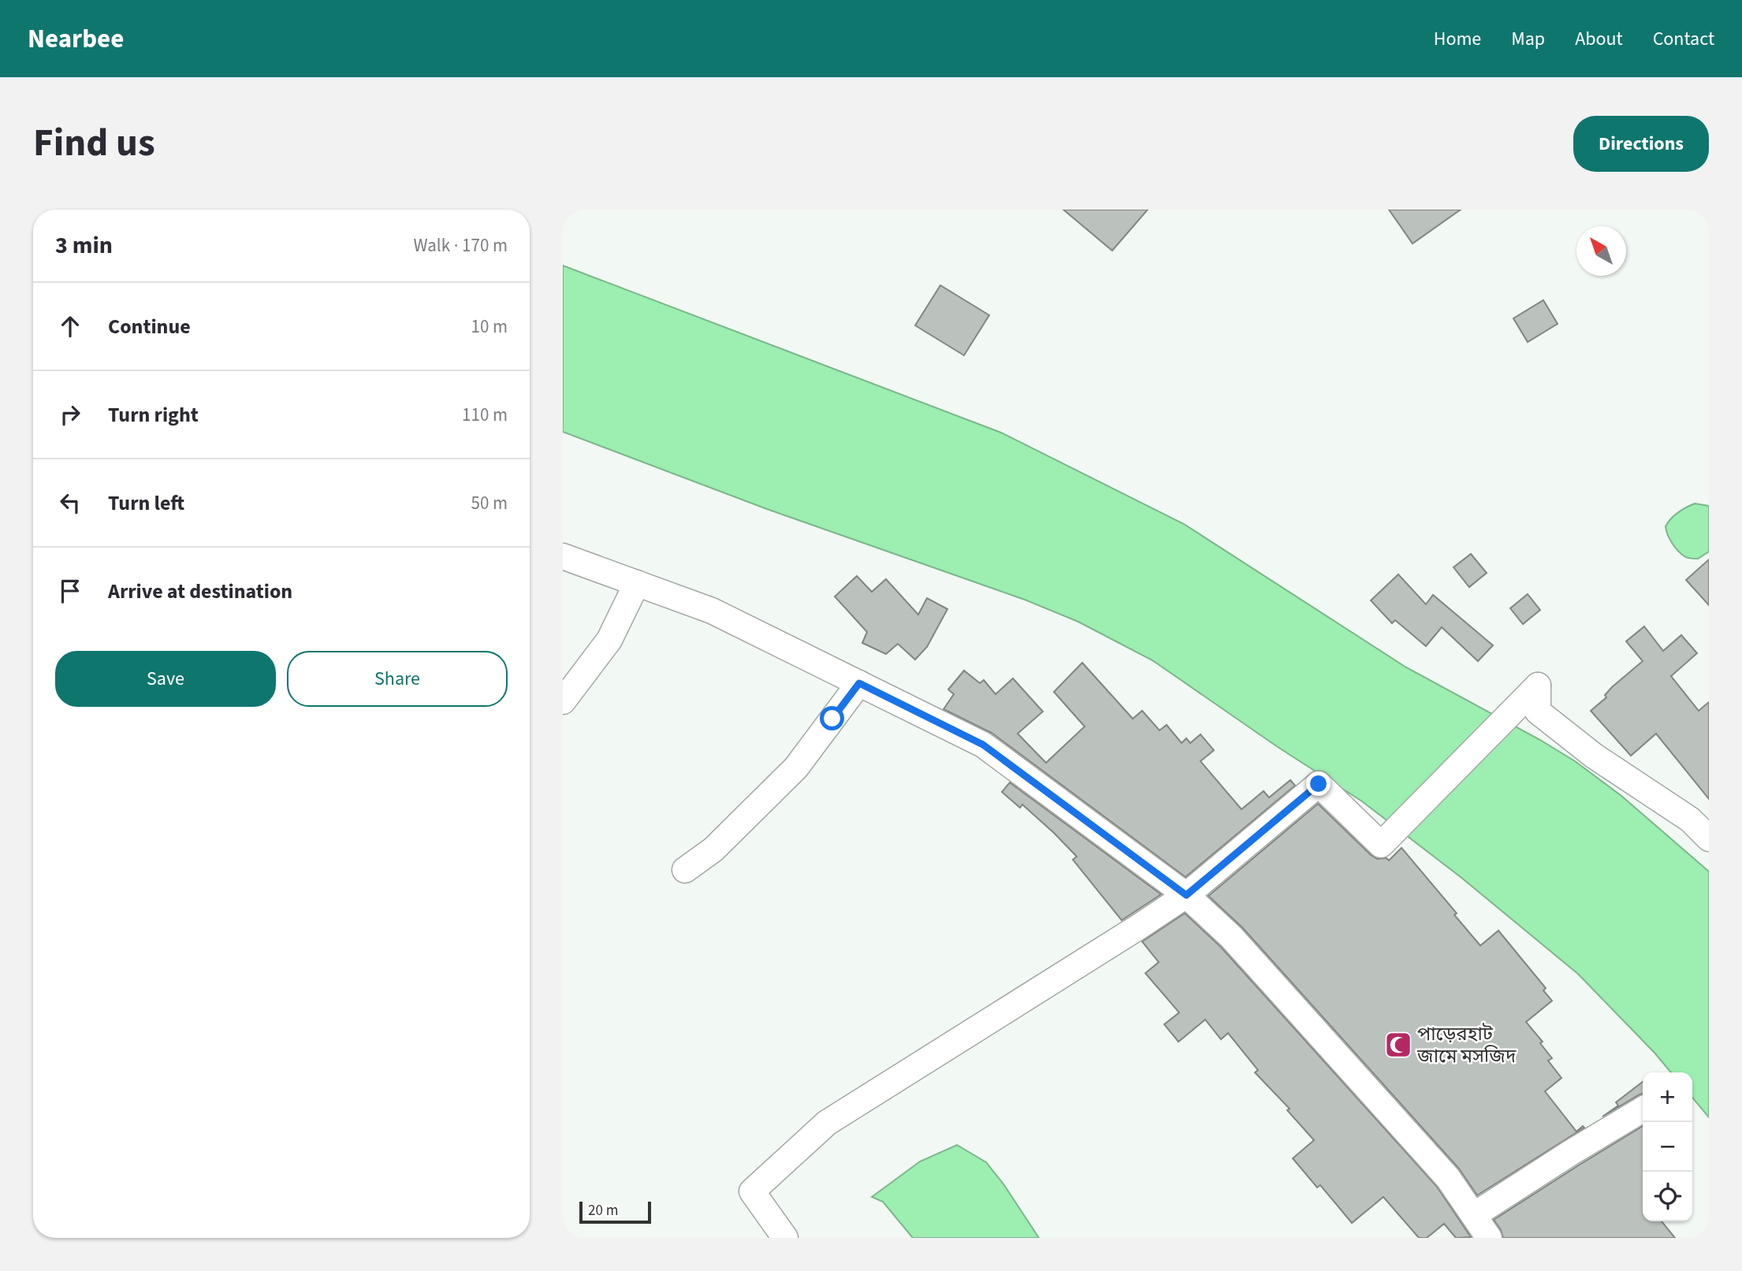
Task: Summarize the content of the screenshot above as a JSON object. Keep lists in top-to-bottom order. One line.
{"places":{"mosque":["পাড়েরহাট জামে মসজিদ"]},"scale_bar":"20 m","north":"top left","page":{"header":"Nearbee","nav":["Home","Map","About","Contact"],"title":"Find us","buttons":["Directions",["Save","Share"]],"heading":["3 min","Walk · 170 m"],"list":[["Continue","10 m"],["Turn right","110 m"],["Turn left","50 m"],"Arrive at destination"],"map_buttons":["+","−"],"scale":"20 m"}}
